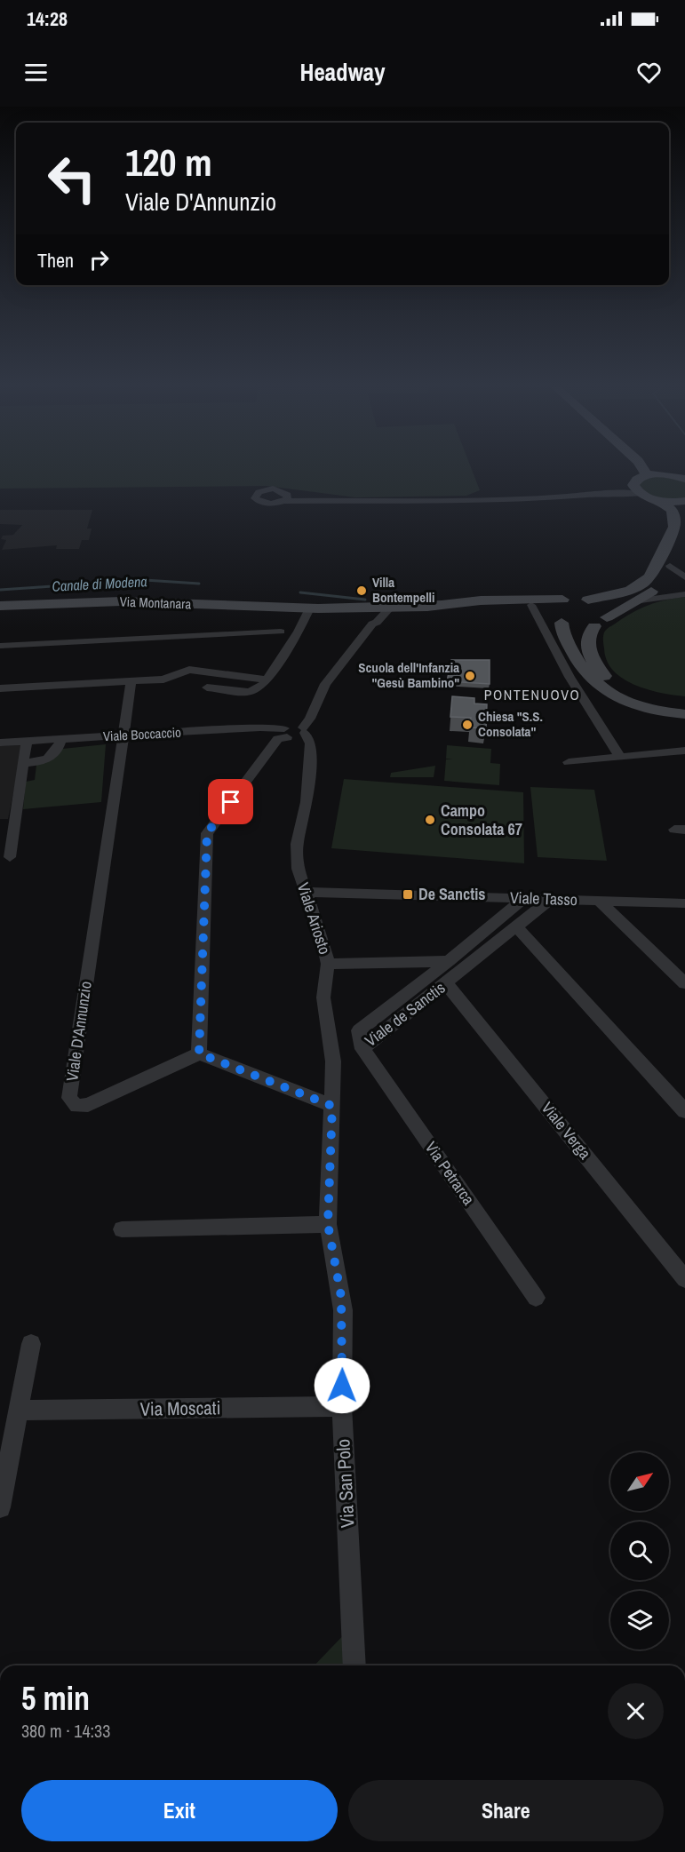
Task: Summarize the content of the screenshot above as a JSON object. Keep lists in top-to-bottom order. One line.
{"streets":{"main road":["Via Montanara"],"street":["Viale Boccaccio","Viale Tasso","Viale Ariosto","Viale de Sanctis","Viale D'Annunzio","Viale Verga","Via Petrarca","Via Moscati","Via San Polo"]},"crossings":[["Viale Boccaccio","Viale D'Annunzio"],["Viale Tasso","Viale Ariosto"],["Viale Tasso","Viale de Sanctis"],["Viale Ariosto","Via San Polo"],["Viale de Sanctis","Viale Verga"],["Viale de Sanctis","Via Petrarca"],["Via Moscati","Via San Polo"]],"districts":["PONTENUOVO"],"water":["Canale di Modena"],"places":{"other":["Villa Bontempelli","Scuola dell'Infanzia \"Gesù Bambino\"","Chiesa \"S.S. Consolata\"","Campo Consolata 67"],"transit":["De Sanctis"]},"north":"top right","page":{"status":"14:28","header":"Headway","turn":["120 m","Viale D'Annunzio"],"then":"Then","heading":["5 min","380 m · 14:33"],"buttons":["Exit","Share"]}}
